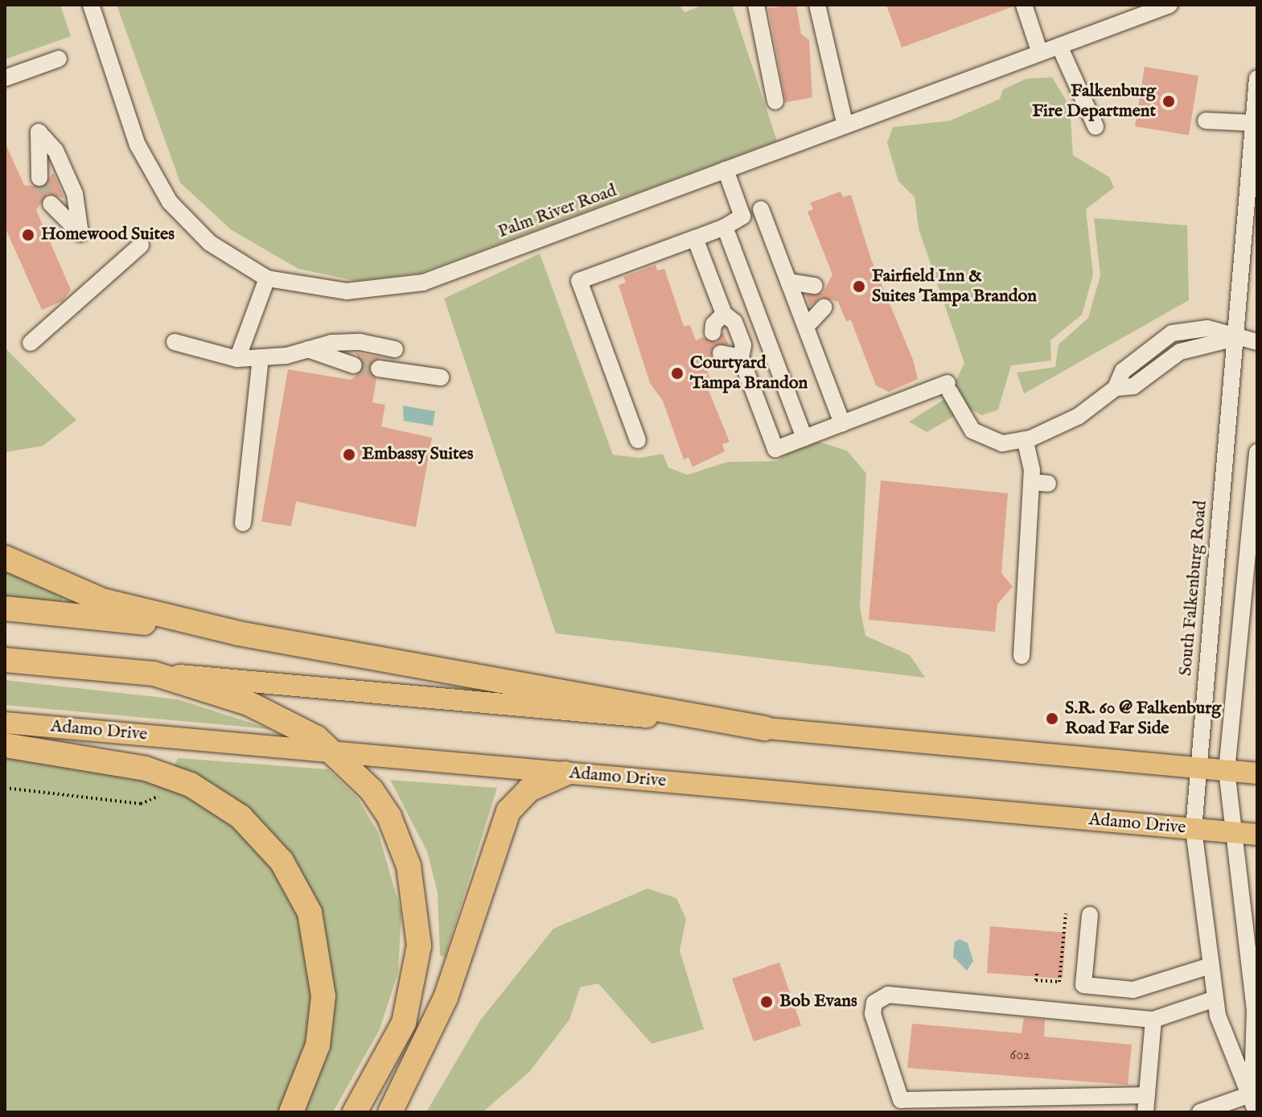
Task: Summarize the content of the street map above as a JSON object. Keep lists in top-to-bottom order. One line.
{"streets":{"main road":["Adamo Drive"],"street":["Palm River Road","South Falkenburg Road"]},"crossings":[["South Falkenburg Road","Adamo Drive"]],"places":["Falkenburg Fire Department","Homewood Suites","Fairfield Inn & Suites Tampa Brandon","Courtyard Tampa Brandon","Embassy Suites","S.R. 60 @ Falkenburg Road Far Side","Bob Evans"],"house_numbers":["602"]}
